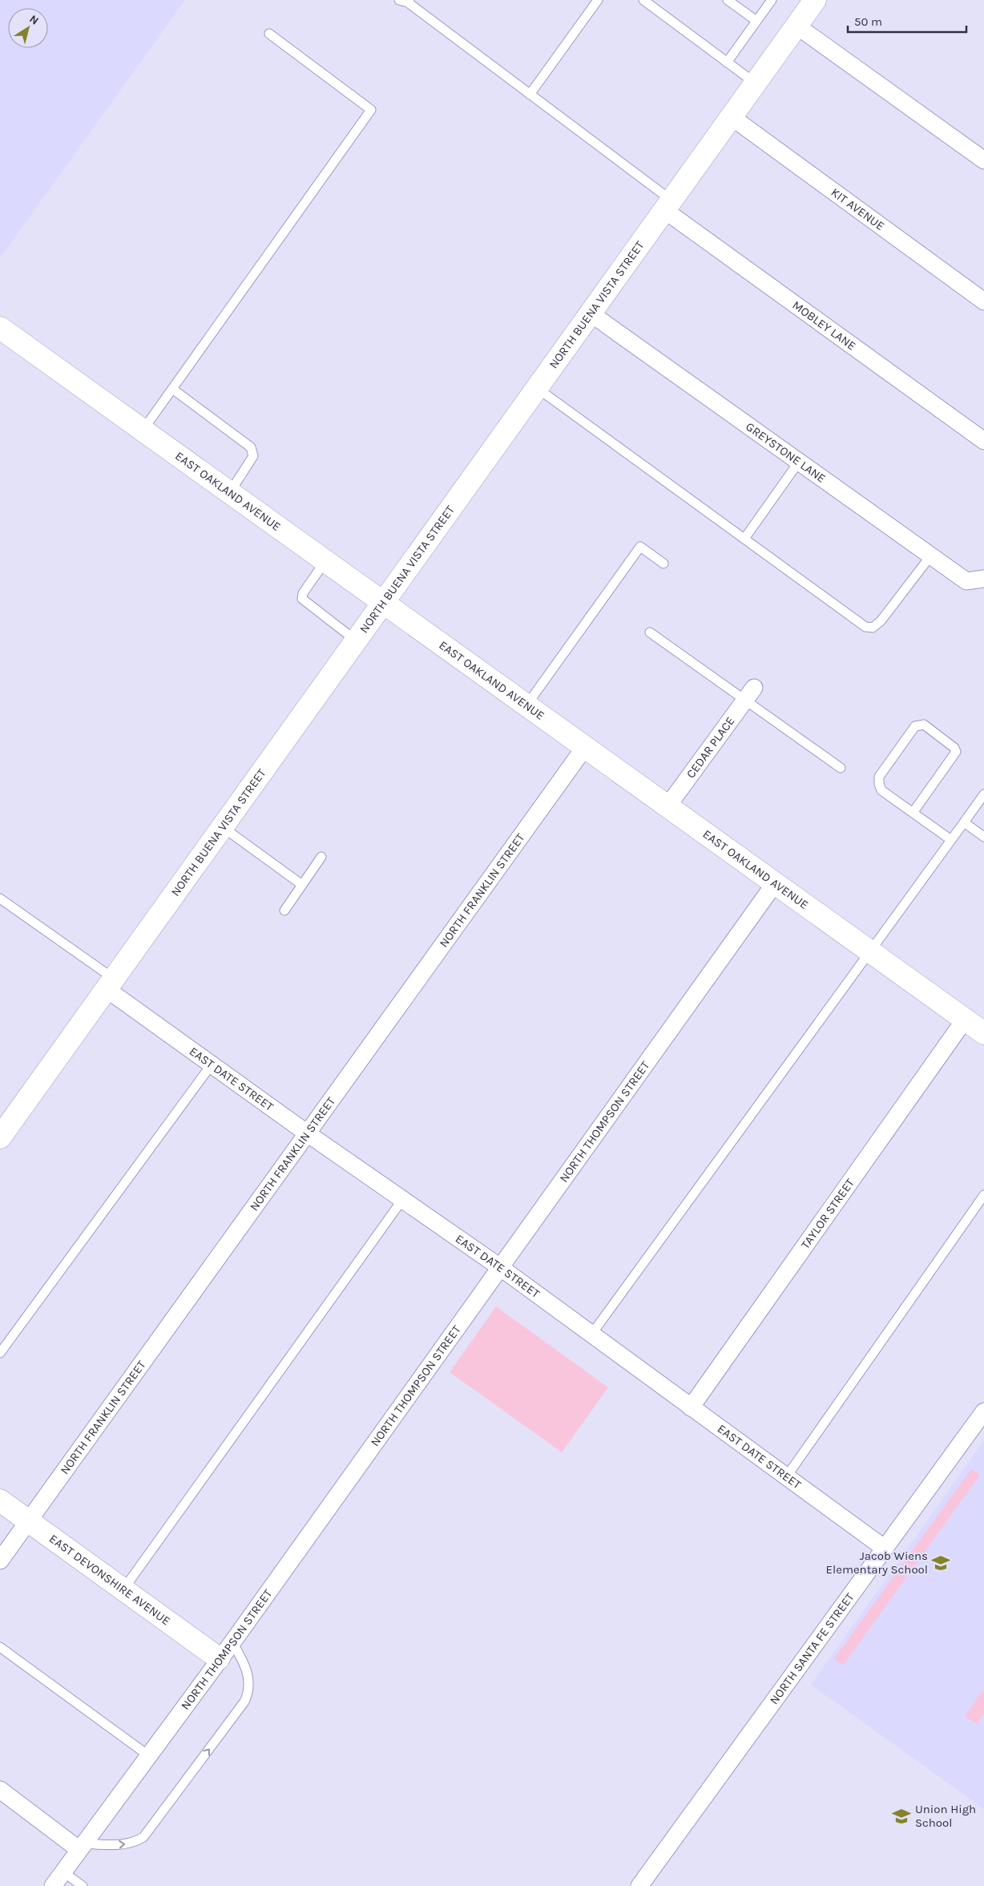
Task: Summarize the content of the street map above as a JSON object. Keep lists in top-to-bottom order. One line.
{"streets":{"street":["KIT AVENUE","NORTH BUENA VISTA STREET","MOBLEY LANE","GREYSTONE LANE","EAST OAKLAND AVENUE","CEDAR PLACE","NORTH FRANKLIN STREET","EAST DATE STREET","NORTH THOMPSON STREET","TAYLOR STREET","EAST DEVONSHIRE AVENUE","NORTH SANTA FE STREET"]},"crossings":[["KIT AVENUE","NORTH BUENA VISTA STREET"],["NORTH BUENA VISTA STREET","MOBLEY LANE"],["NORTH BUENA VISTA STREET","GREYSTONE LANE"],["NORTH BUENA VISTA STREET","EAST OAKLAND AVENUE"],["NORTH BUENA VISTA STREET","EAST DATE STREET"],["EAST OAKLAND AVENUE","CEDAR PLACE"],["EAST OAKLAND AVENUE","NORTH FRANKLIN STREET"],["EAST OAKLAND AVENUE","NORTH THOMPSON STREET"],["EAST OAKLAND AVENUE","TAYLOR STREET"],["NORTH FRANKLIN STREET","EAST DATE STREET"],["NORTH FRANKLIN STREET","EAST DEVONSHIRE AVENUE"],["EAST DATE STREET","NORTH THOMPSON STREET"],["EAST DATE STREET","TAYLOR STREET"],["EAST DATE STREET","NORTH SANTA FE STREET"],["NORTH THOMPSON STREET","EAST DEVONSHIRE AVENUE"]],"places":{"school or university":["Jacob Wiens Elementary School","Union High School"]},"scale_bar":"50 m","north":"top right"}
